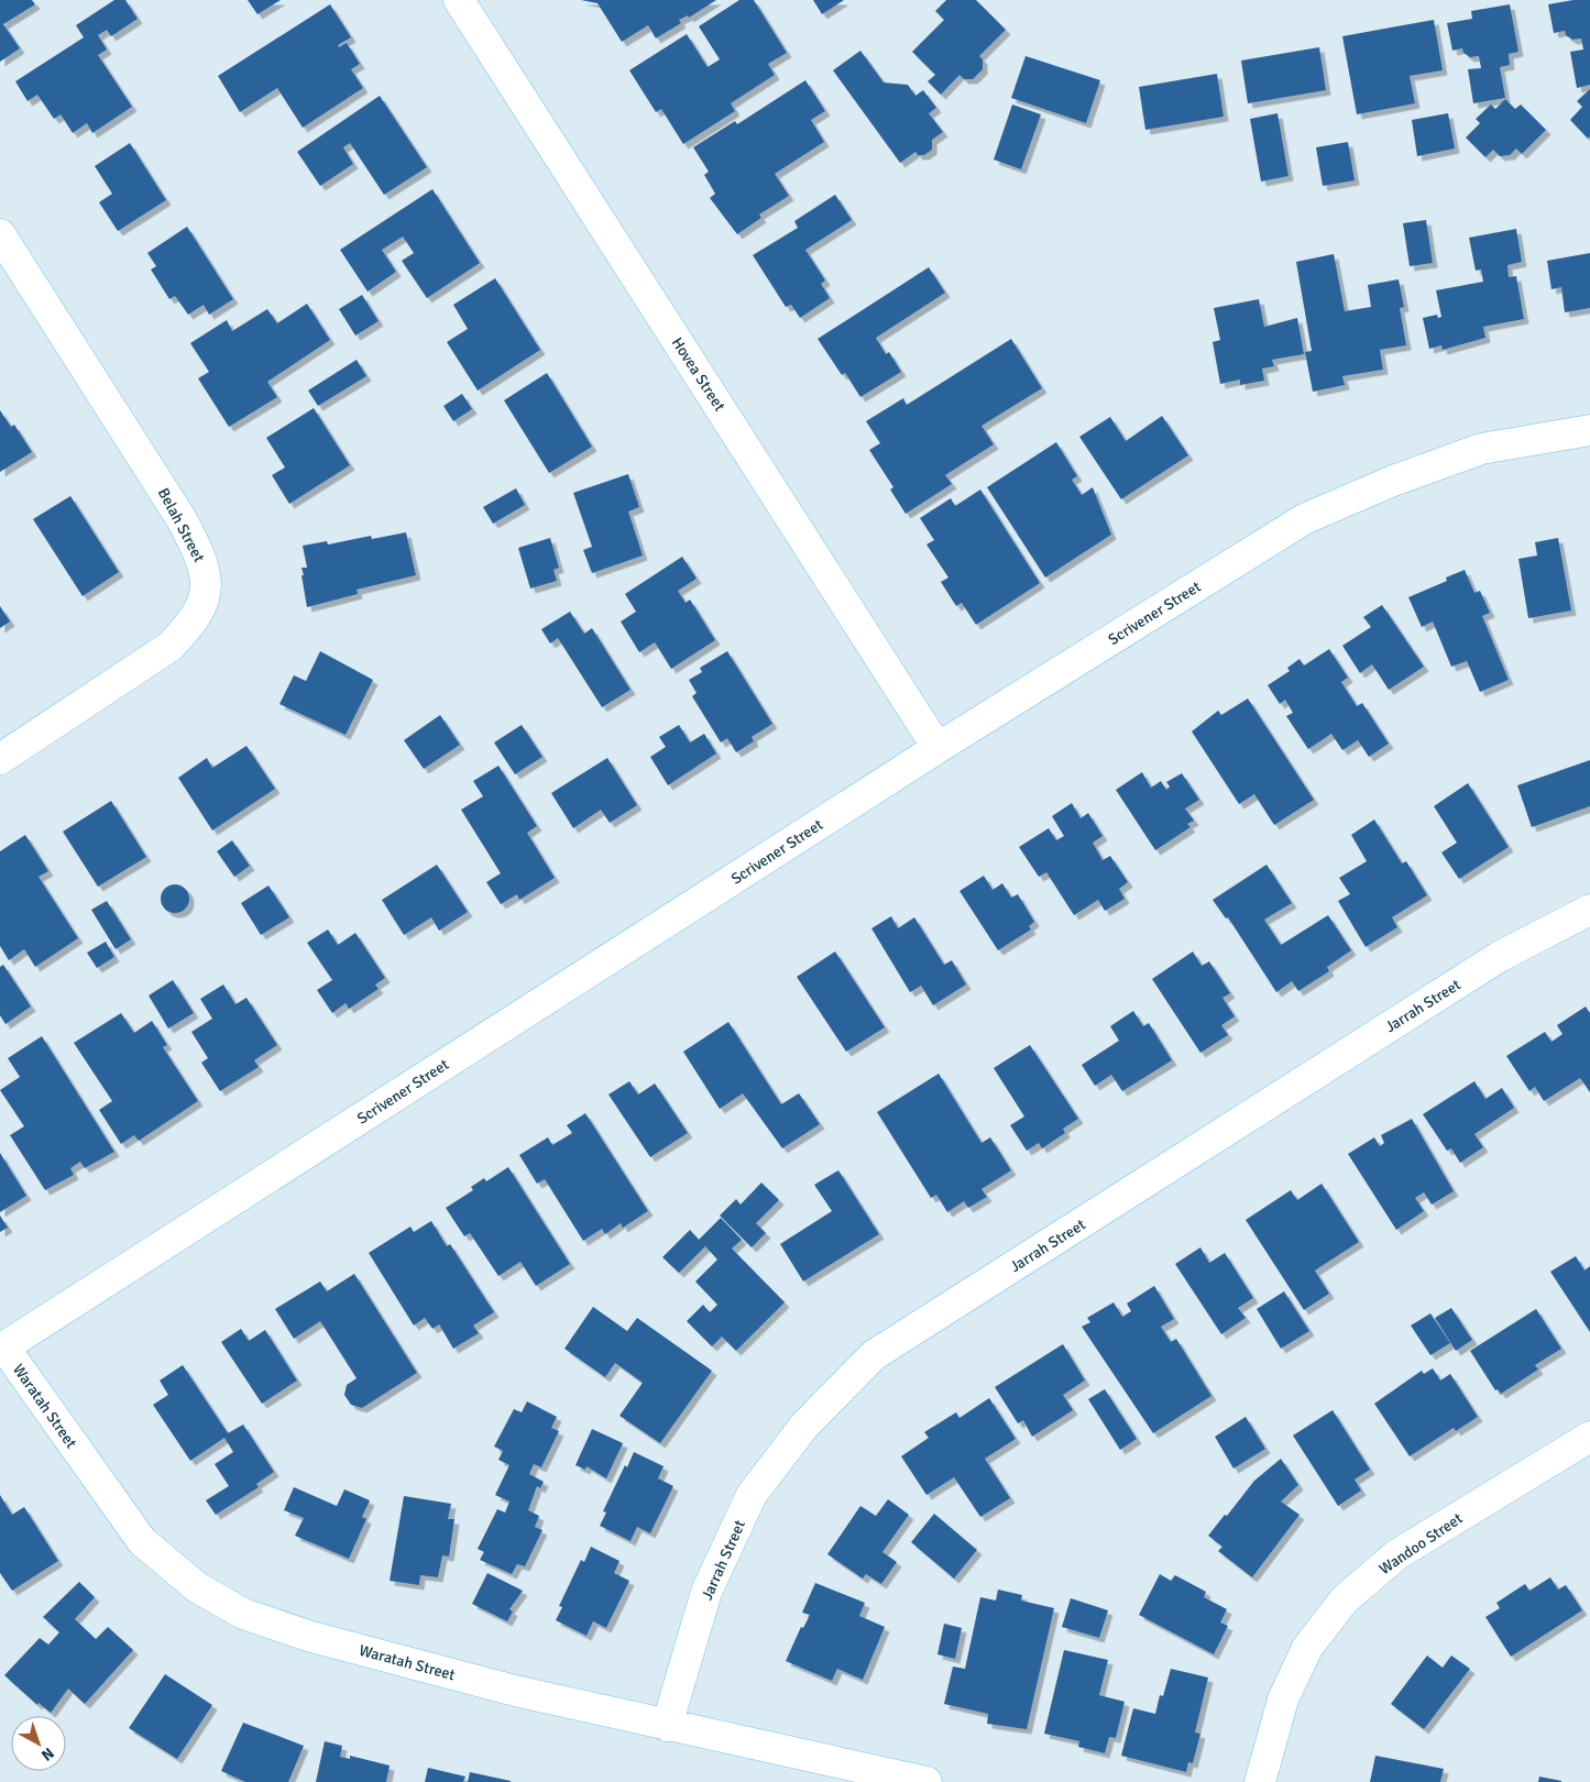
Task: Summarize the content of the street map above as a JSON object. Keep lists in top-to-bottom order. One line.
{"streets":{"street":["Hovea Street","Belah Street","Scrivener Street","Jarrah Street","Waratah Street","Wandoo Street"]},"crossings":[["Hovea Street","Scrivener Street"],["Scrivener Street","Waratah Street"],["Jarrah Street","Waratah Street"]],"north":"bottom right"}
